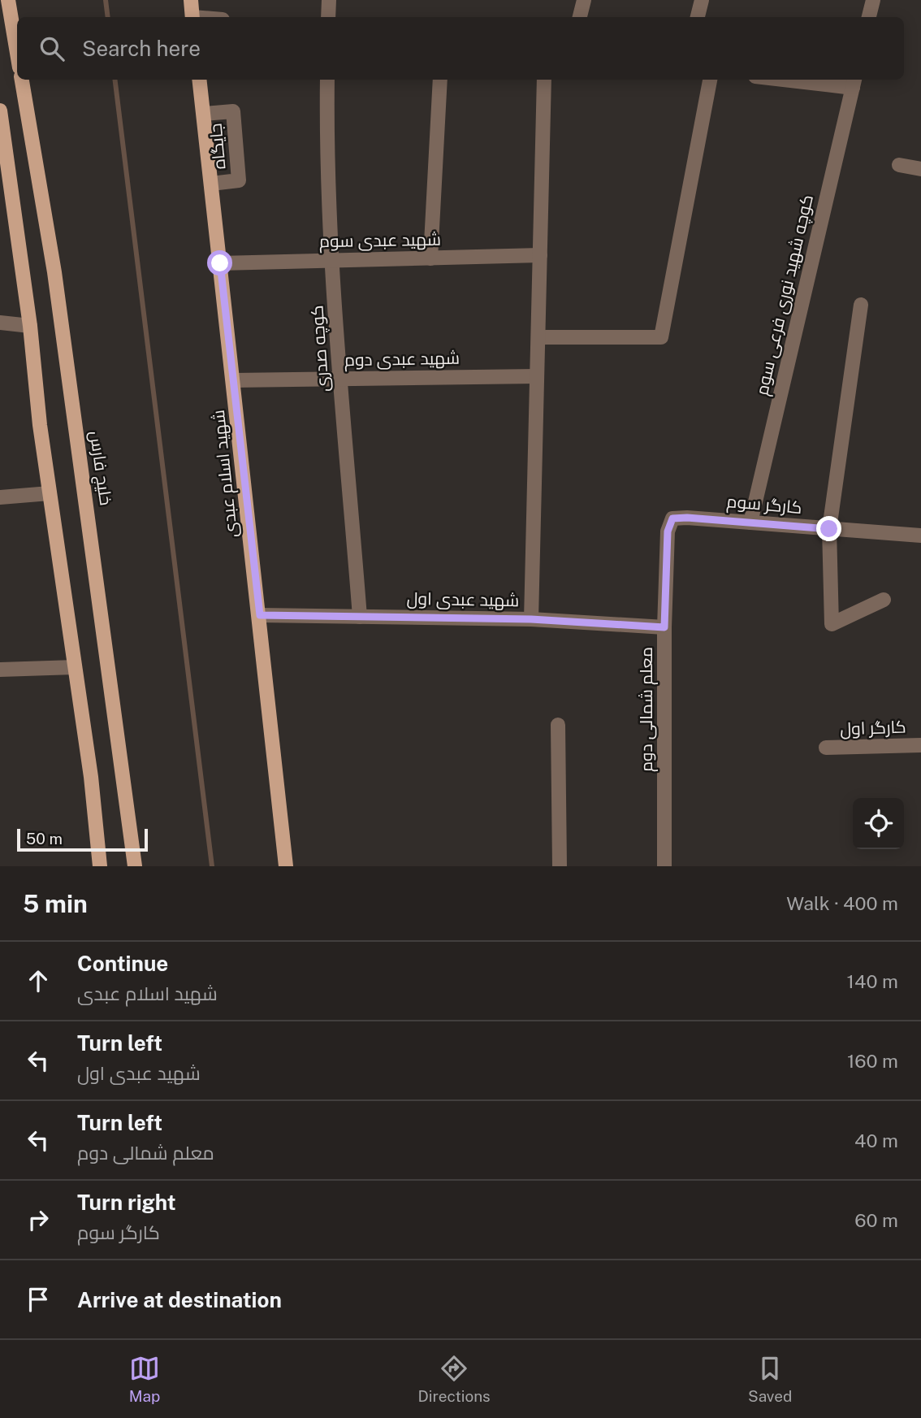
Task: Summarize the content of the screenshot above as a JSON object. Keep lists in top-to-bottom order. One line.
{"streets":{"main road":["خلیج فارس","شهید اسلام عبدی"],"street":["جایگاه","شهید عبدی سوم","کوچه شهید نوری فرعی سوم","کوچه صدری","شهید عبدی دوم","کارگر سوم","شهید عبدی اول","معلم شمالی دوم","کارگر اول"]},"crossings":[["جایگاه","شهید اسلام عبدی"],["شهید عبدی سوم","کوچه صدری"],["شهید عبدی سوم","شهید اسلام عبدی"],["کوچه شهید نوری فرعی سوم","کارگر سوم"],["کوچه صدری","شهید عبدی دوم"],["کوچه صدری","شهید عبدی اول"],["شهید عبدی دوم","شهید اسلام عبدی"],["شهید اسلام عبدی","شهید عبدی اول"],["کارگر سوم","معلم شمالی دوم"],["شهید عبدی اول","معلم شمالی دوم"]],"scale_bar":"50 m","page":{"search":"Search here","scale":"50 m","heading":["5 min","Walk · 400 m"],"list":[["Continue","شهید اسلام عبدی","140 m"],["Turn left","شهید عبدی اول","160 m"],["Turn left","معلم شمالی دوم","40 m"],["Turn right","کارگر سوم","60 m"],"Arrive at destination"],"nav":["Map","Directions","Saved"]}}
